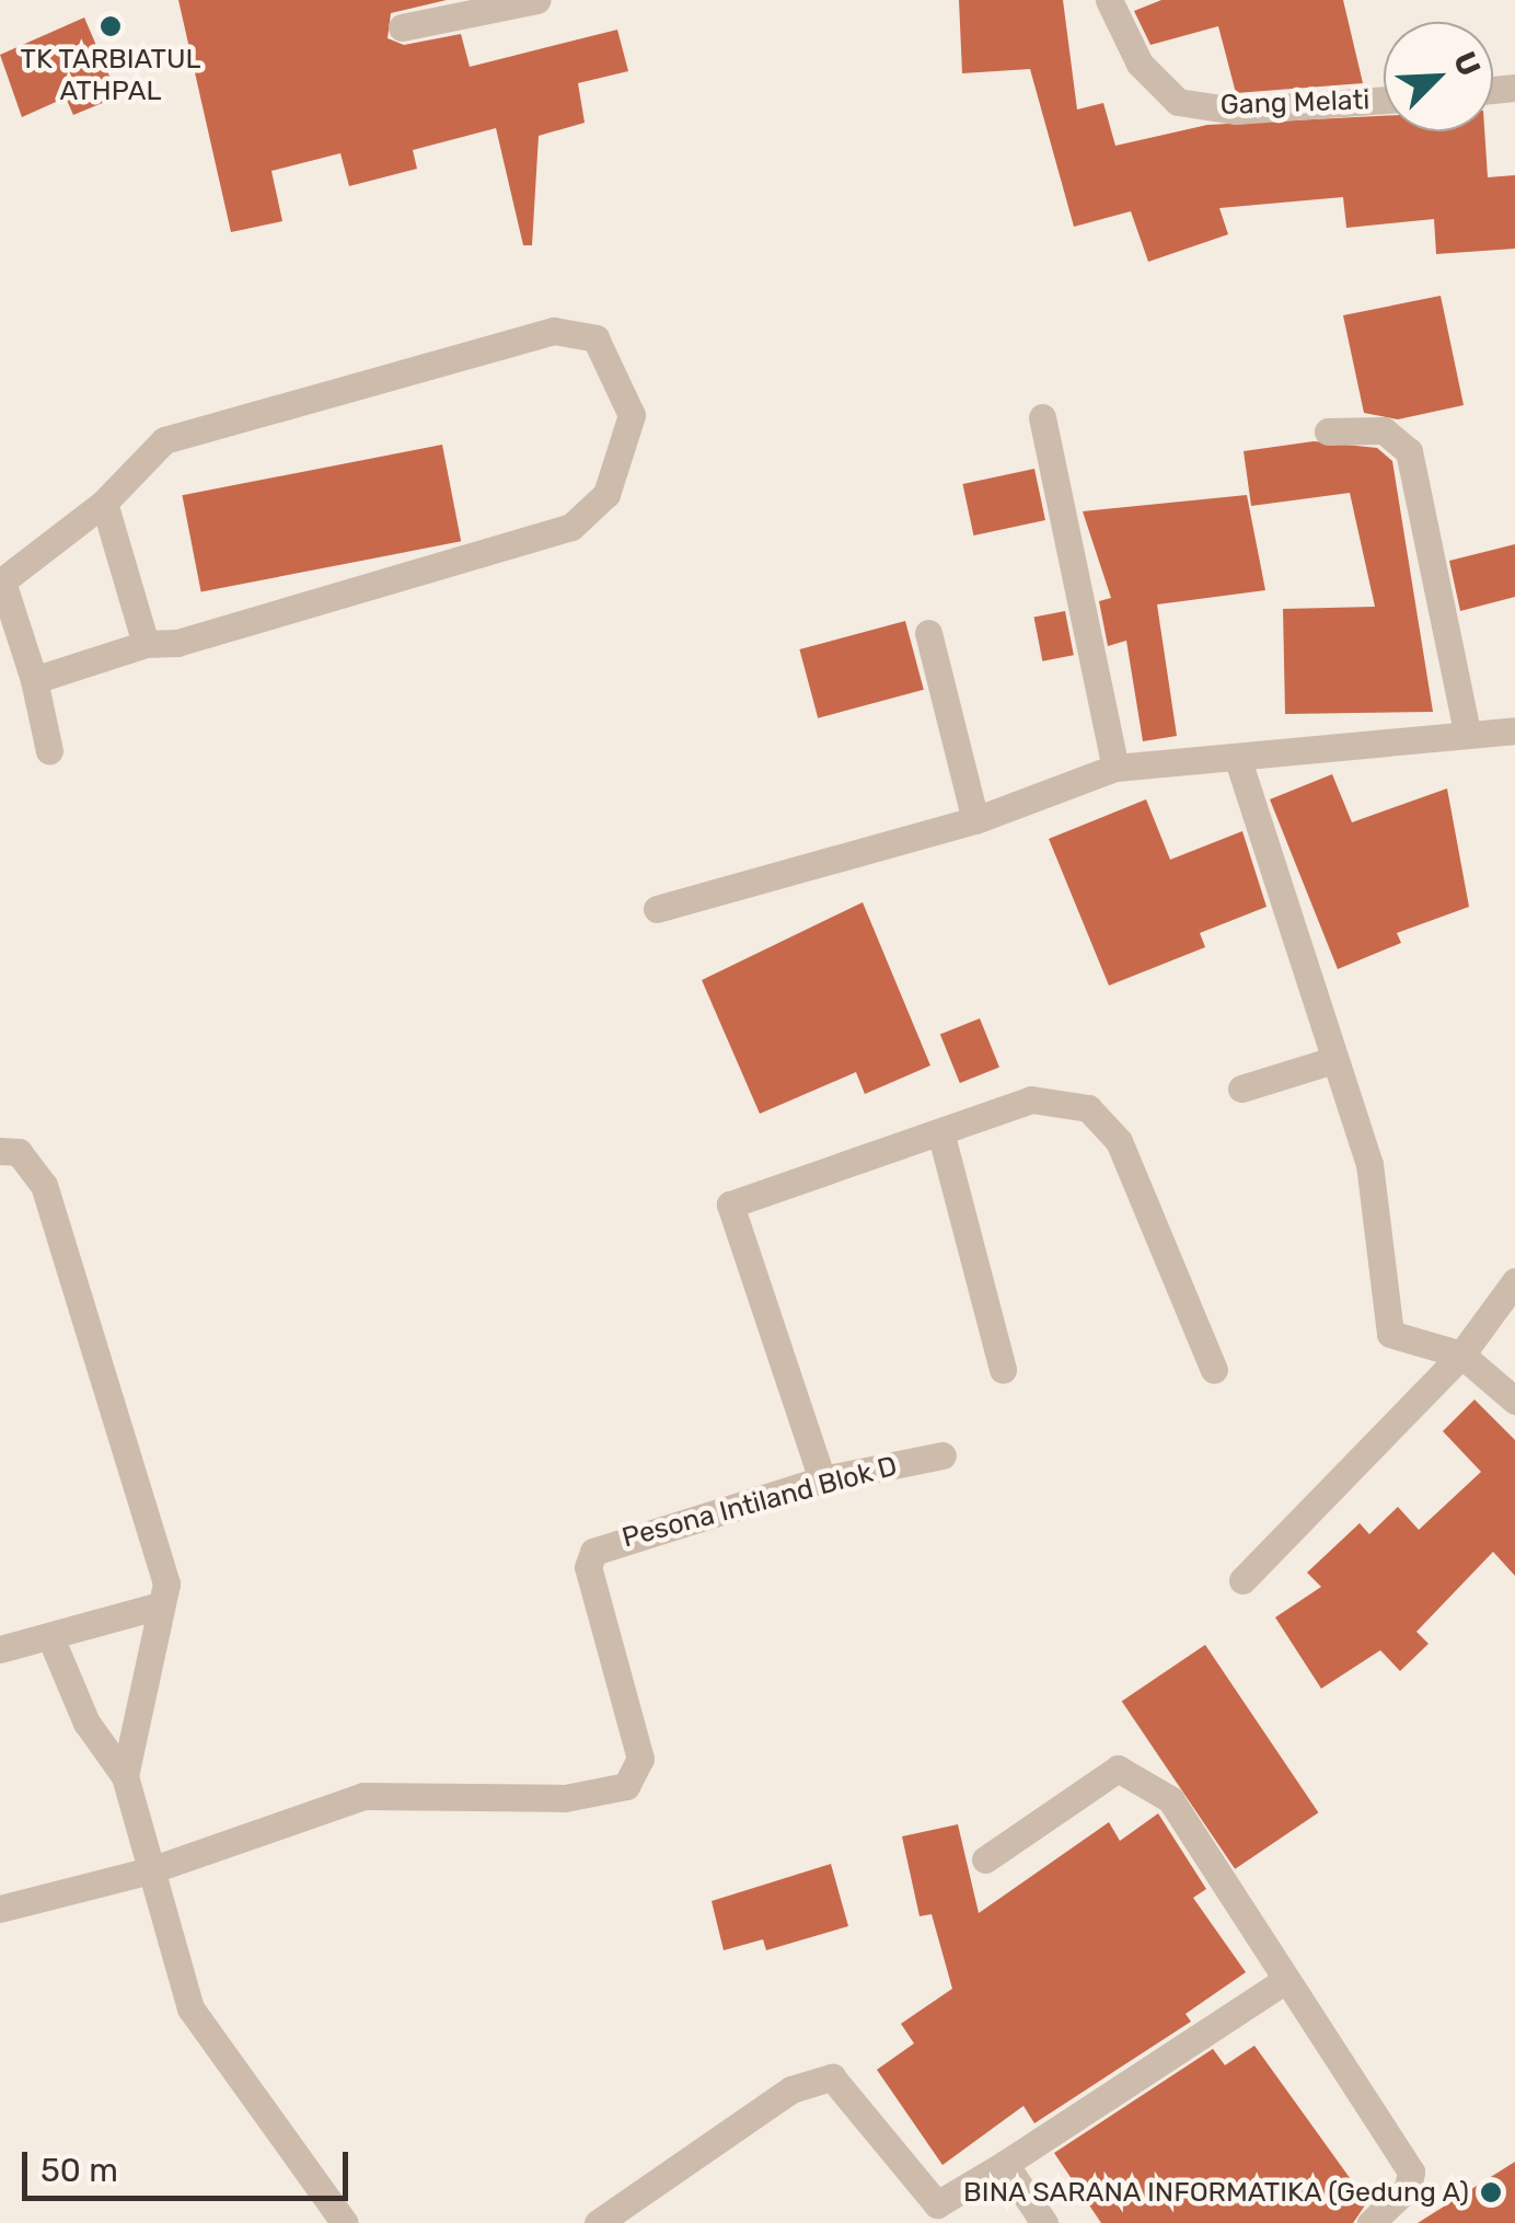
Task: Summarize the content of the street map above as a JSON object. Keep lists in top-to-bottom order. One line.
{"streets":{"street":["Gang Melati","Pesona Intiland Blok D"]},"places":["TK TARBIATUL ATHPAL","BINA SARANA INFORMATIKA (Gedung A)"],"scale_bar":"50 m","north":"top right"}
